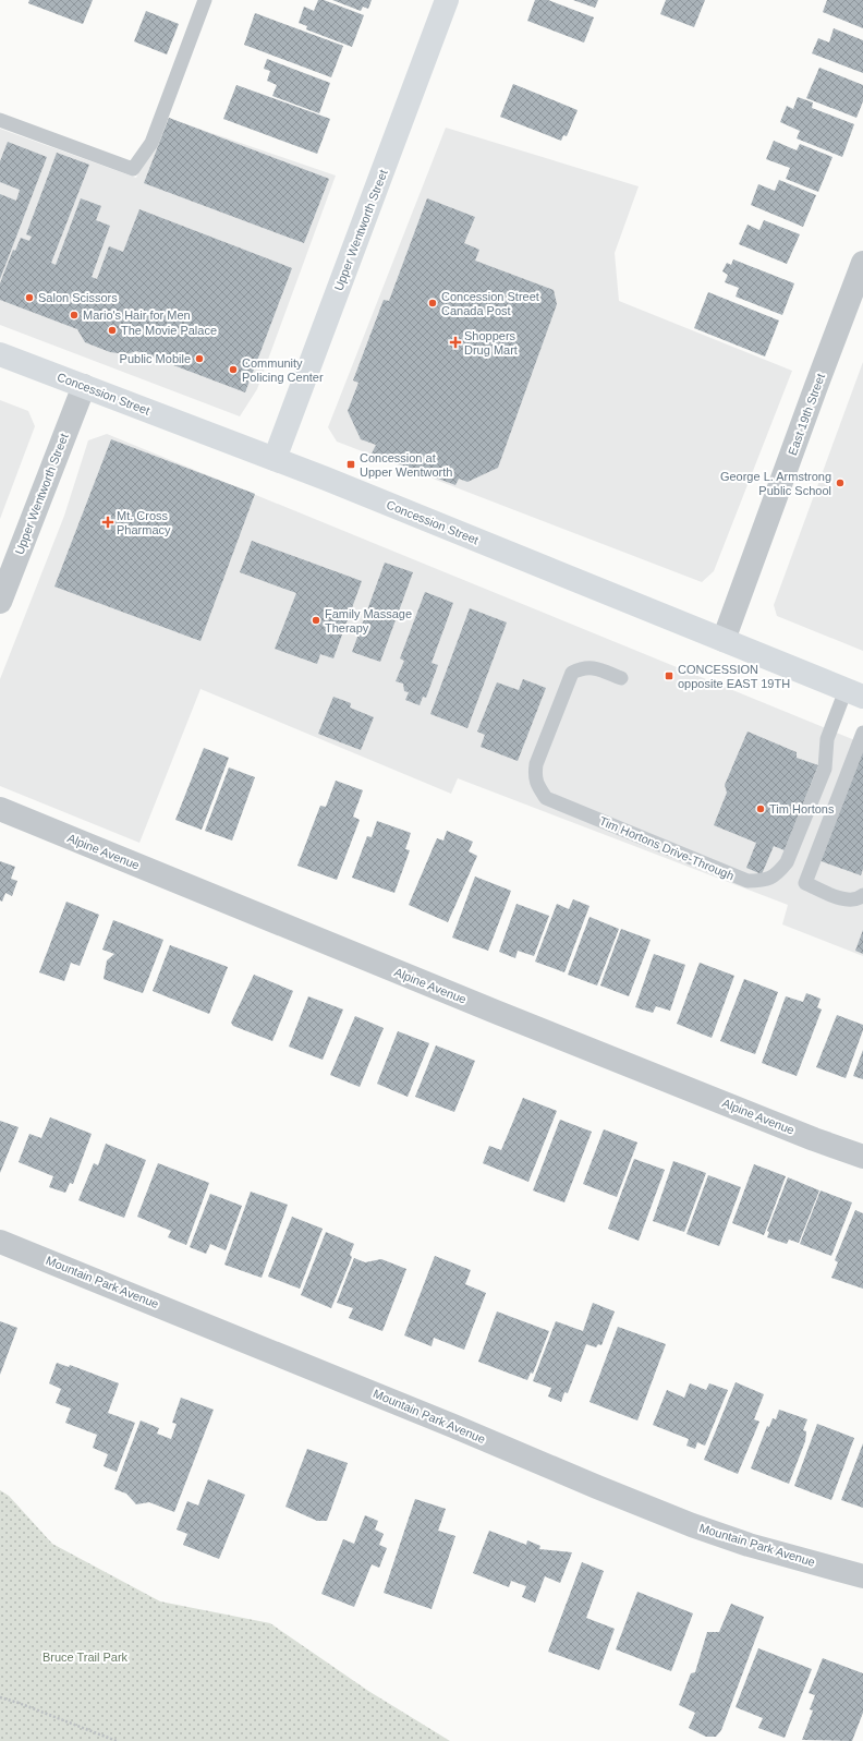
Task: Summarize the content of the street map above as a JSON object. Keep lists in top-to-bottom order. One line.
{"streets":{"main road":["Upper Wentworth Street","Concession Street"],"street":["East 19th Street","Alpine Avenue","Mountain Park Avenue"],"lane":["Tim Hortons Drive-Through"]},"crossings":[["Upper Wentworth Street","Concession Street"],["Concession Street","East 19th Street"],["Concession Street","Tim Hortons Drive-Through"]],"parks":["Bruce Trail Park"],"places":{"other":["Salon Scissors","Concession Street Canada Post","Mario's Hair for Men","The Movie Palace","Public Mobile","Community Policing Center","George L. Armstrong Public School","Family Massage Therapy","Tim Hortons"],"health":["Shoppers Drug Mart","Mt. Cross Pharmacy"],"transit":["Concession at Upper Wentworth","CONCESSION opposite EAST 19TH"]}}
